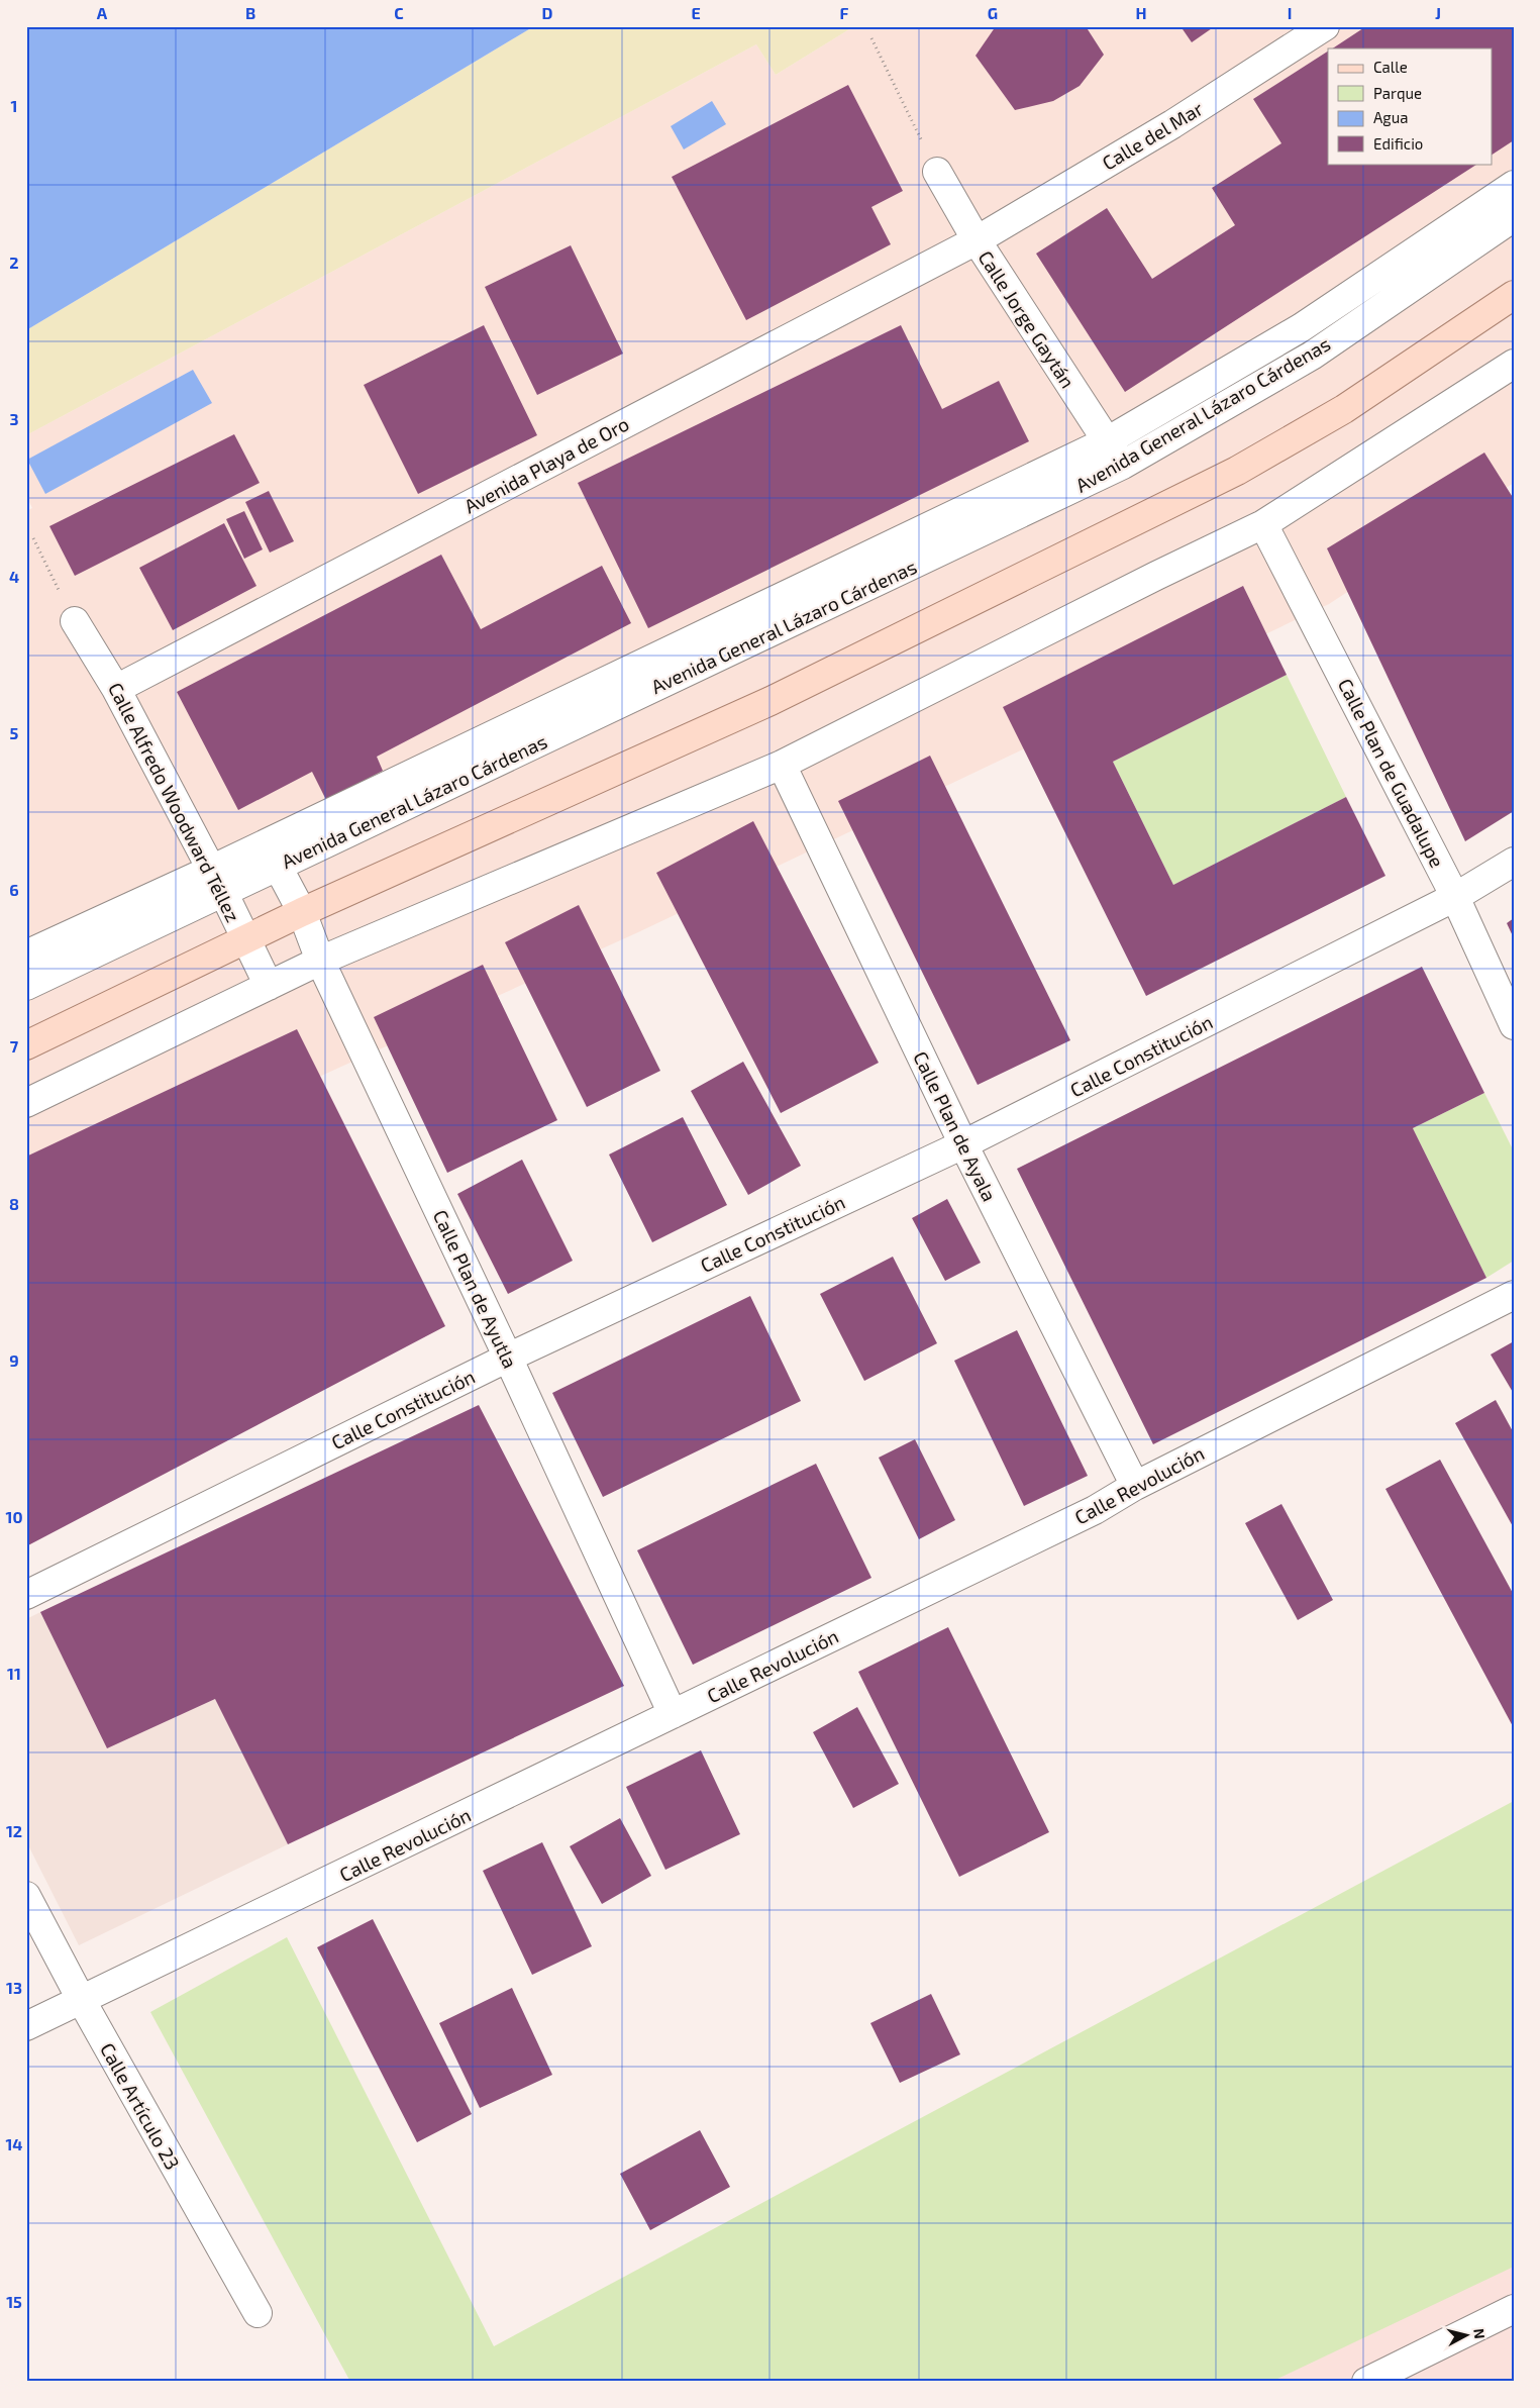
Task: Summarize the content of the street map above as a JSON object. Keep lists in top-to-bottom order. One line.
{"streets":{"street":["Calle del Mar","Calle Jorge Gaytán","Avenida General Lázaro Cárdenas","Avenida Playa de Oro","Calle Plan de Guadalupe","Calle Alfredo Woodward Téllez","Calle Constitución","Calle Plan de Ayala","Calle Plan de Ayutla","Calle Revolución","Calle Artículo 23"]},"crossings":[["Calle del Mar","Calle Jorge Gaytán"],["Calle del Mar","Avenida Playa de Oro"],["Calle Jorge Gaytán","Avenida General Lázaro Cárdenas"],["Calle Jorge Gaytán","Avenida Playa de Oro"],["Avenida General Lázaro Cárdenas","Calle Alfredo Woodward Téllez"],["Avenida General Lázaro Cárdenas","Calle Plan de Ayutla"],["Avenida Playa de Oro","Calle Alfredo Woodward Téllez"],["Calle Plan de Guadalupe","Calle Constitución"],["Calle Constitución","Calle Plan de Ayala"],["Calle Constitución","Calle Plan de Ayutla"],["Calle Plan de Ayala","Calle Revolución"],["Calle Plan de Ayutla","Calle Revolución"],["Calle Revolución","Calle Artículo 23"]],"legend":["Calle","Parque","Agua","Edificio"],"north":"right","grid":{"columns":["A","B","C","D","E","F","G","H","I","J"],"rows":["1","2","3","4","5","6","7","8","9","10","11","12","13","14","15"]}}
